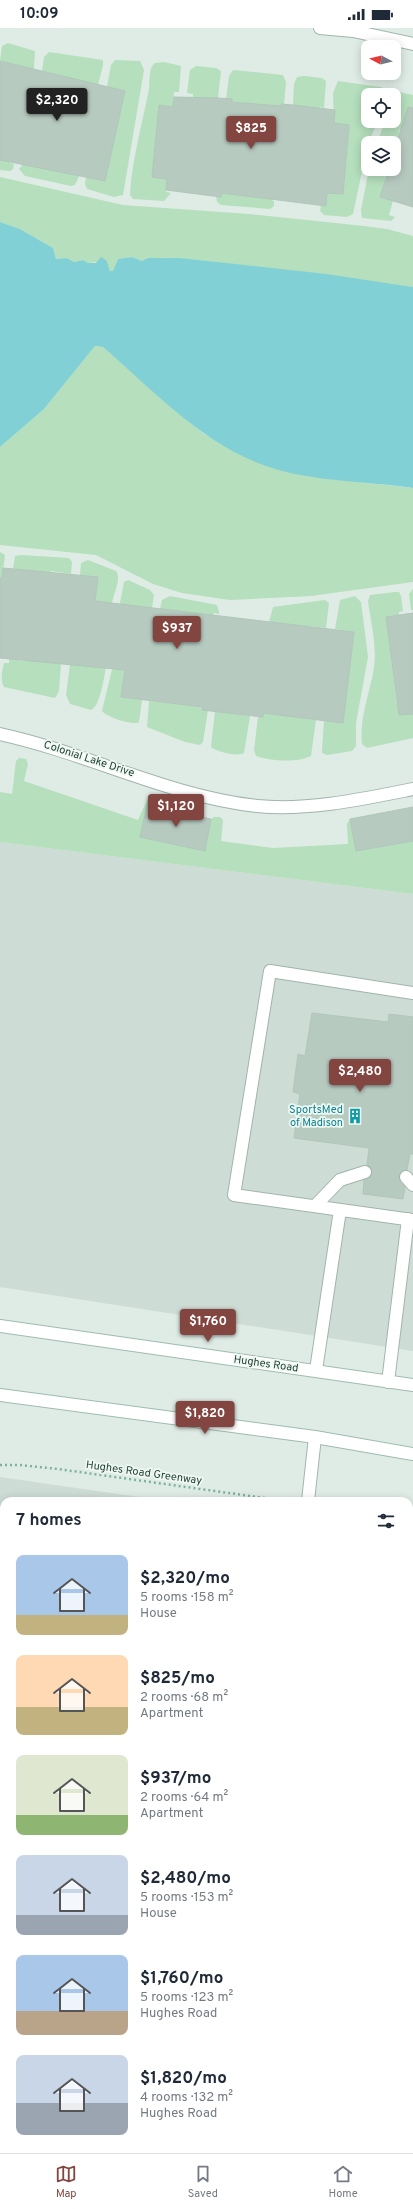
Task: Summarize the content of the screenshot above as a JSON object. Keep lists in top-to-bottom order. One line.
{"streets":{"main road":["Colonial Lake Drive","Hughes Road"],"path":["Hughes Road Greenway"]},"places":{"building":["SportsMed of Madison"]},"north":"left","page":{"status":"10:09","price":["$2,320","$825","$937","$1,120","$2,480","$1,760","$1,820"],"heading":"7 homes","list":[{"name":"$2,320/mo","note":"5 rooms · 158 m² · House"},{"name":"$825/mo","note":"2 rooms · 68 m² · Apartment"},{"name":"$937/mo","note":"2 rooms · 64 m² · Apartment"},{"name":"$2,480/mo","note":"5 rooms · 153 m² · House"},{"name":"$1,760/mo","note":"5 rooms · 123 m² · Hughes Road"},{"name":"$1,820/mo","note":"4 rooms · 132 m² · Hughes Road"}],"tabs":["Map","Saved","Home"]}}
